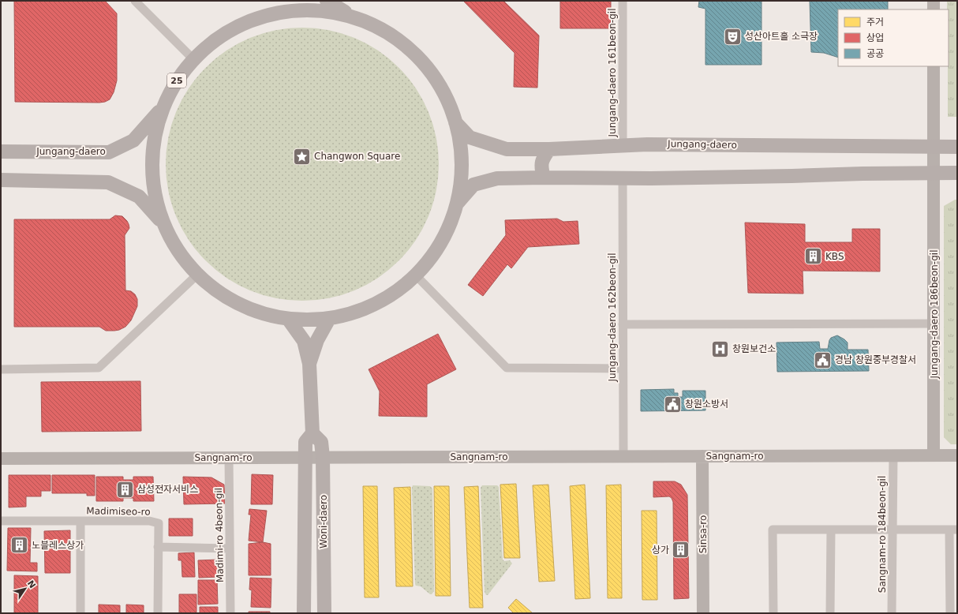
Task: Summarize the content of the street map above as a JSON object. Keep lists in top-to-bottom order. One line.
{"streets":{"main road":["25","Jungang-daero","Jungang-daero 186beon-gil","Sangnam-ro","Woni-daero","Sinsa-ro"],"street":["Jungang-daero 161beon-gil","Jungang-daero 162beon-gil","Madimiseo-ro","Sangnam-ro 184beon-gil","Madimi-ro 4beon-gil"]},"crossings":[["Jungang-daero 161beon-gil","Jungang-daero"],["25","Jungang-daero"],["Jungang-daero","Jungang-daero 186beon-gil"],["Jungang-daero 186beon-gil","Sangnam-ro"],["Jungang-daero 162beon-gil","Sangnam-ro"],["Sangnam-ro","Woni-daero"],["Sangnam-ro","Sinsa-ro"],["Sangnam-ro","Sangnam-ro 184beon-gil"],["Sangnam-ro","Madimi-ro 4beon-gil"]],"places":{"theatre":["성산아트홀 소극장"],"place":["Changwon Square"],"building":["KBS","삼성전자서비스","노블레스상가","상가"],"hospital":["창원보건소"],"public building":["경남 창원중부경찰서","창원소방서"]},"legend":["주거","상업","공공"],"north":"top right"}
